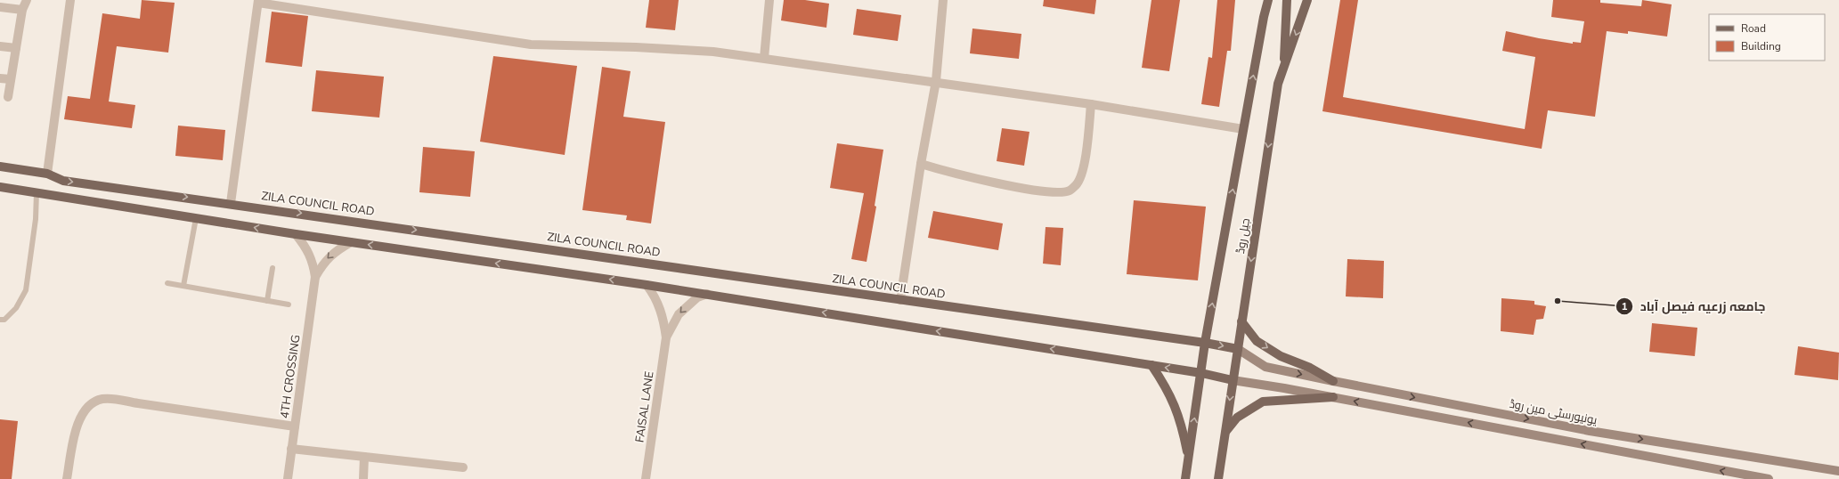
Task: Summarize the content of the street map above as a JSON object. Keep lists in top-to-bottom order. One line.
{"streets":{"main road":["ZILA COUNCIL ROAD","جیل روڈ"],"street":["4TH CROSSING","FAISAL LANE","یونیورسٹی مین روڈ"]},"crossings":[["ZILA COUNCIL ROAD","جیل روڈ"],["ZILA COUNCIL ROAD","یونیورسٹی مین روڈ"],["جیل روڈ","یونیورسٹی مین روڈ"]],"places":["جامعہ زرعیہ فیصل آباد"],"legend":["Road","Building"]}
